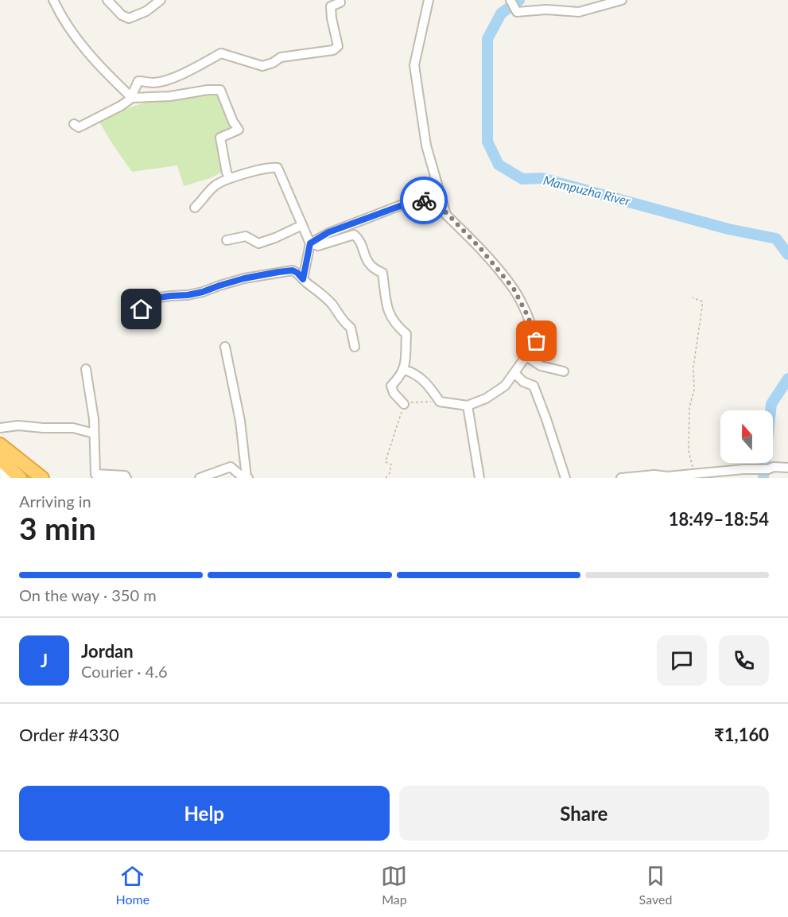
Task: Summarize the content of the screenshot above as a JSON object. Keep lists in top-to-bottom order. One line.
{"water":["Mampuzha River"],"north":"top","page":{"heading":["3 min","Arriving in","18:49–18:54"],"panel":["Jordan","Courier · 4.6","Order #4330","₹1,160"],"bar":"On the way · 350 m","round":"J","buttons":["Help","Share"],"tabs":["Home","Map","Saved"]}}
